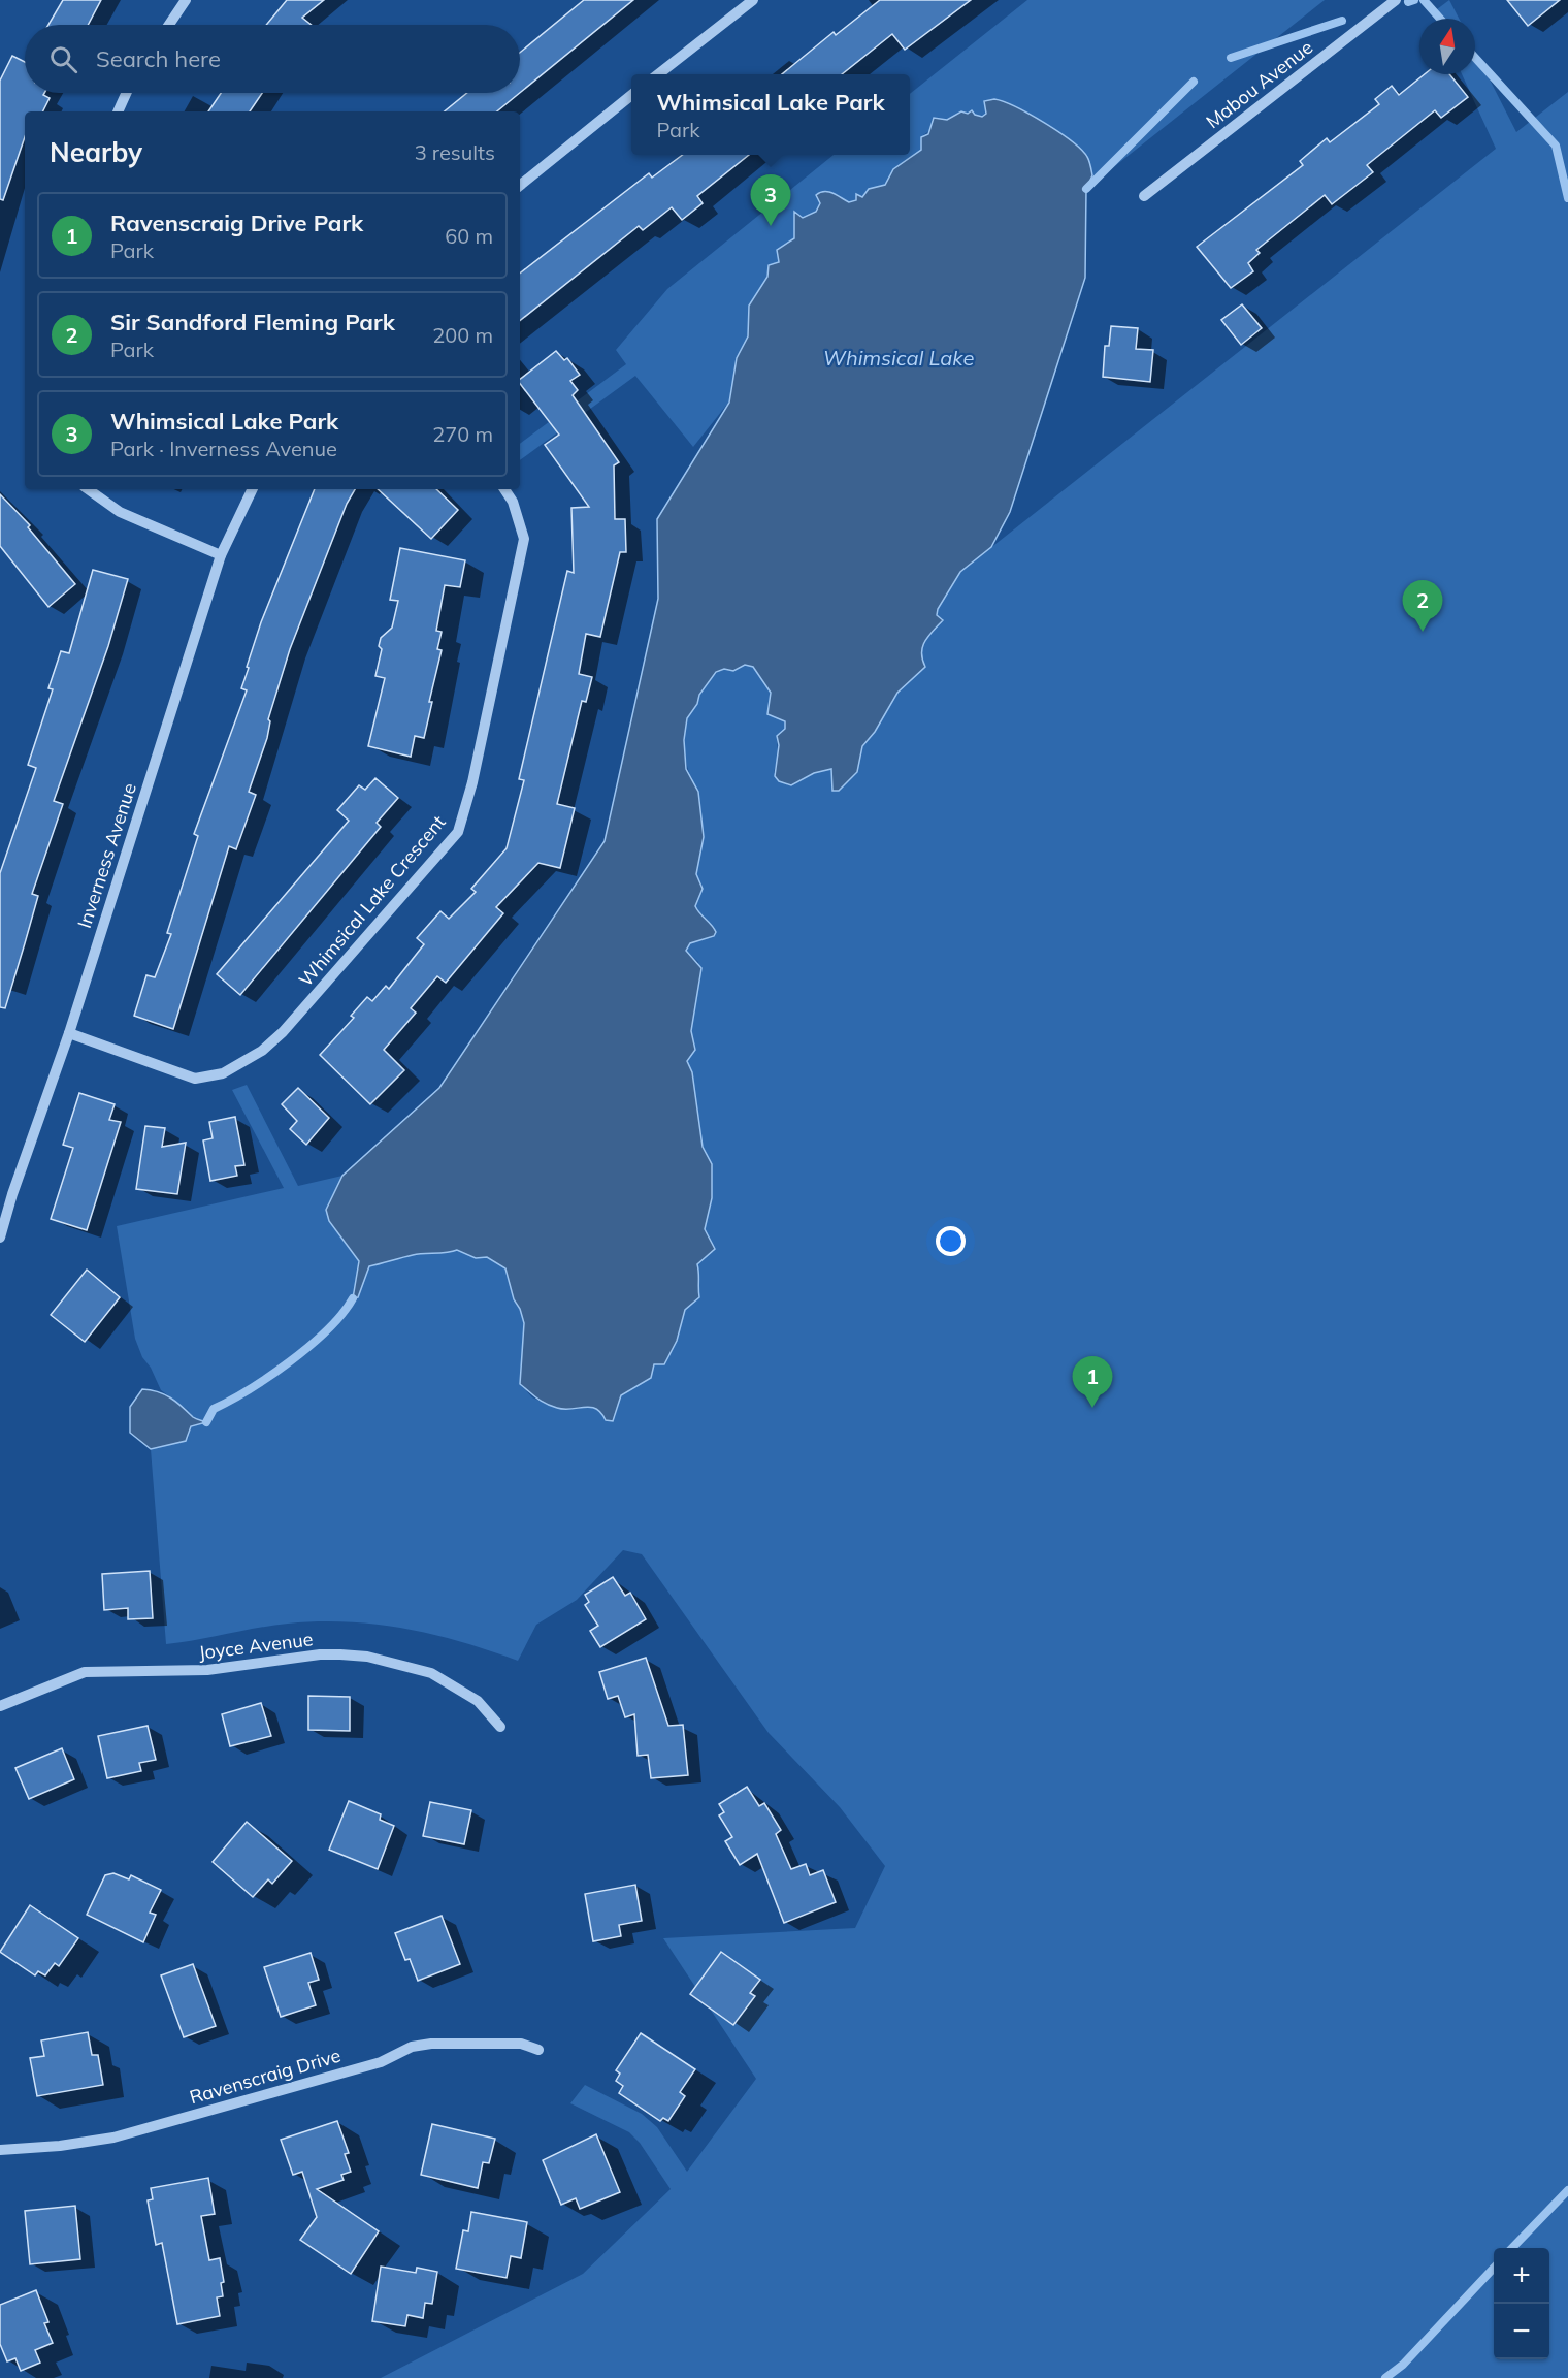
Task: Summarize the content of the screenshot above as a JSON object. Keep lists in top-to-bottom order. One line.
{"streets":{"street":["Mabou Avenue","Inverness Avenue","Whimsical Lake Crescent","Joyce Avenue","Ravenscraig Drive"]},"crossings":[["Inverness Avenue","Whimsical Lake Crescent"]],"water":["Whimsical Lake"],"north":"top","page":{"search":"Search here","popup":["Whimsical Lake Park","Park"],"heading":["Nearby","3 results"],"pins":["3","2","1"],"list":[{"mark":"1","name":"Ravenscraig Drive Park","note":"Park","value":"60 m"},{"mark":"2","name":"Sir Sandford Fleming Park","note":"Park","value":"200 m"},{"mark":"3","name":"Whimsical Lake Park","note":"Park · Inverness Avenue","value":"270 m"}],"map_buttons":["+","−"]}}
